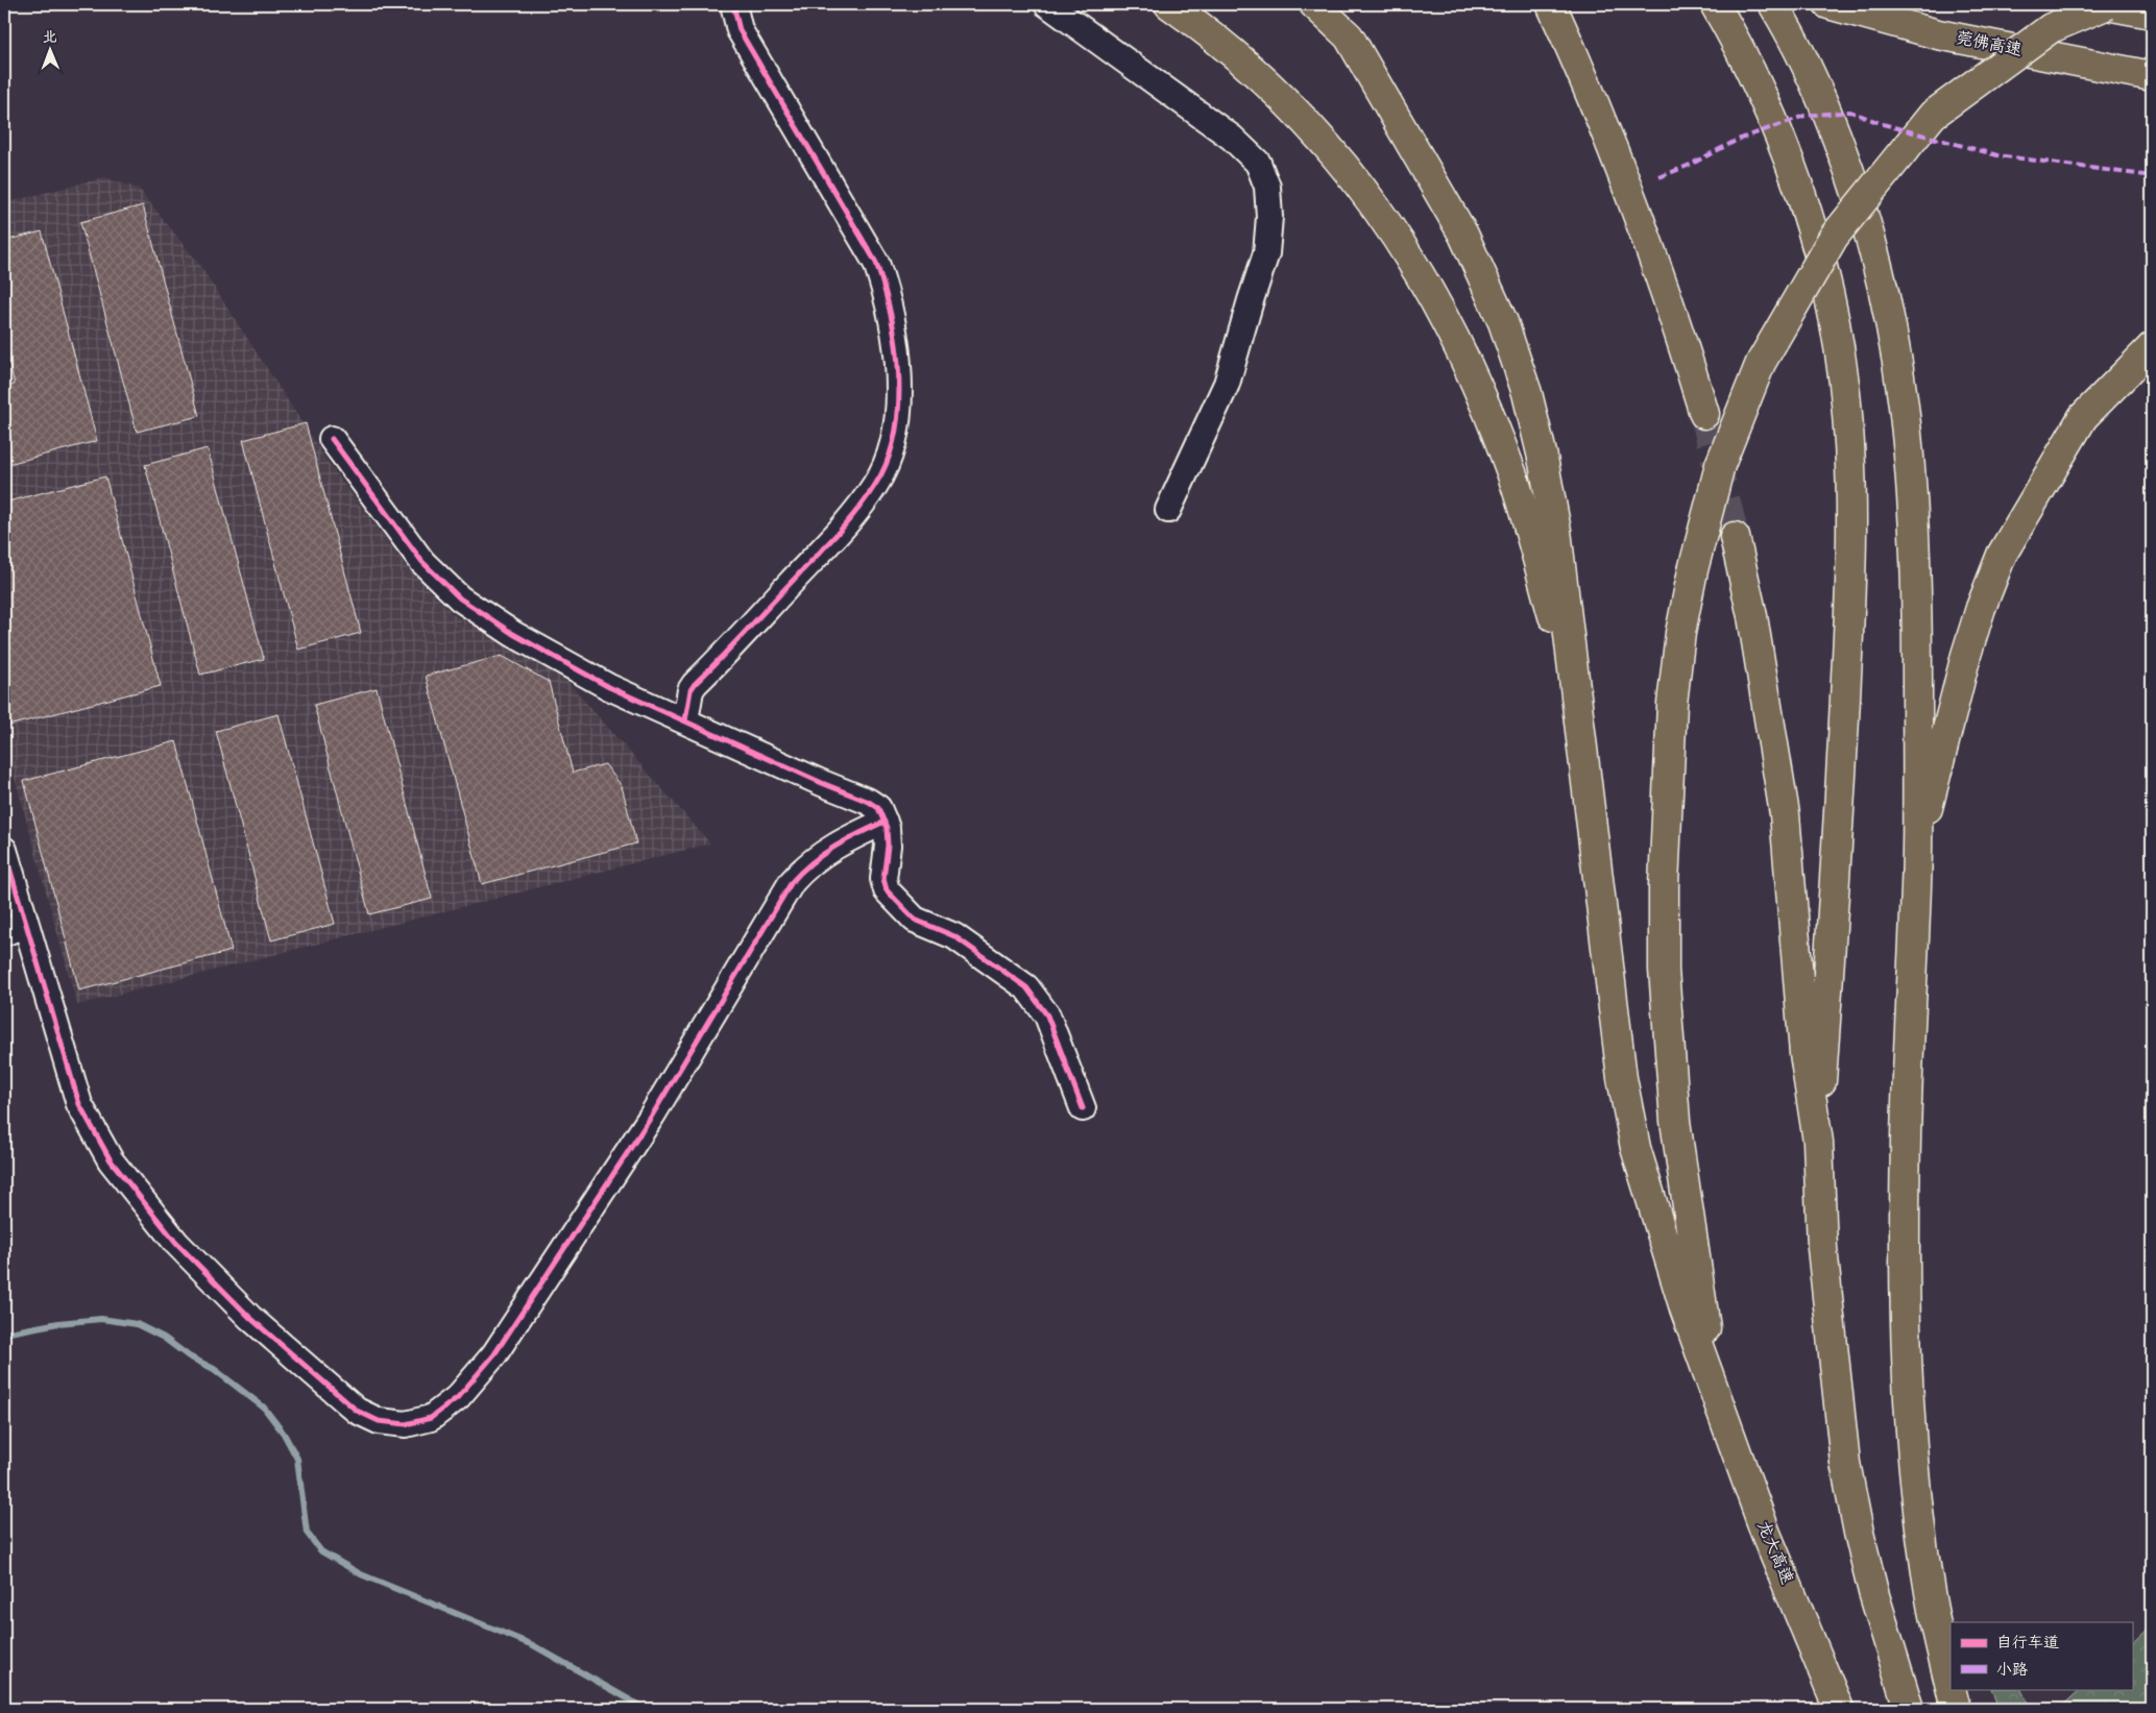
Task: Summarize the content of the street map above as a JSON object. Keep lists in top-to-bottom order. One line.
{"streets":{"highway":["莞佛高速","龙大高速"]},"legend":["自行车道","小路"],"north":"top"}
